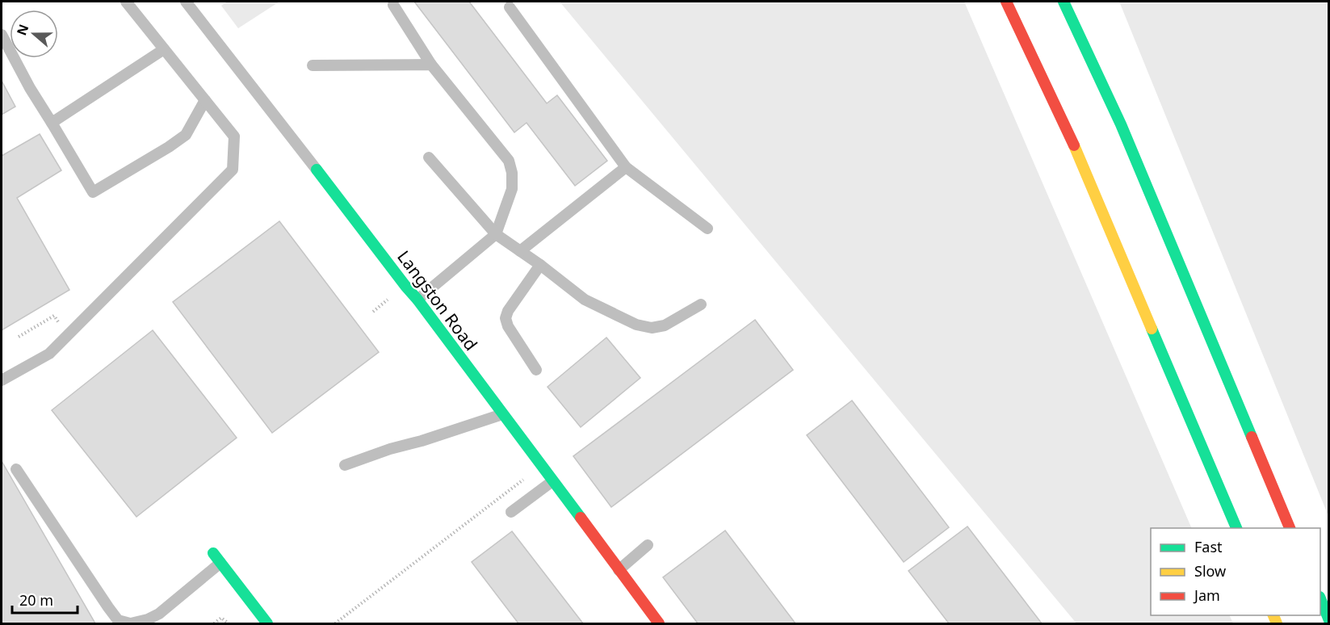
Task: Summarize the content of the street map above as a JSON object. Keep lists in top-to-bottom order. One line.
{"streets":{"main road":["Langston Road"]},"legend":["Fast","Slow","Jam"],"scale_bar":"20 m","north":"left"}
